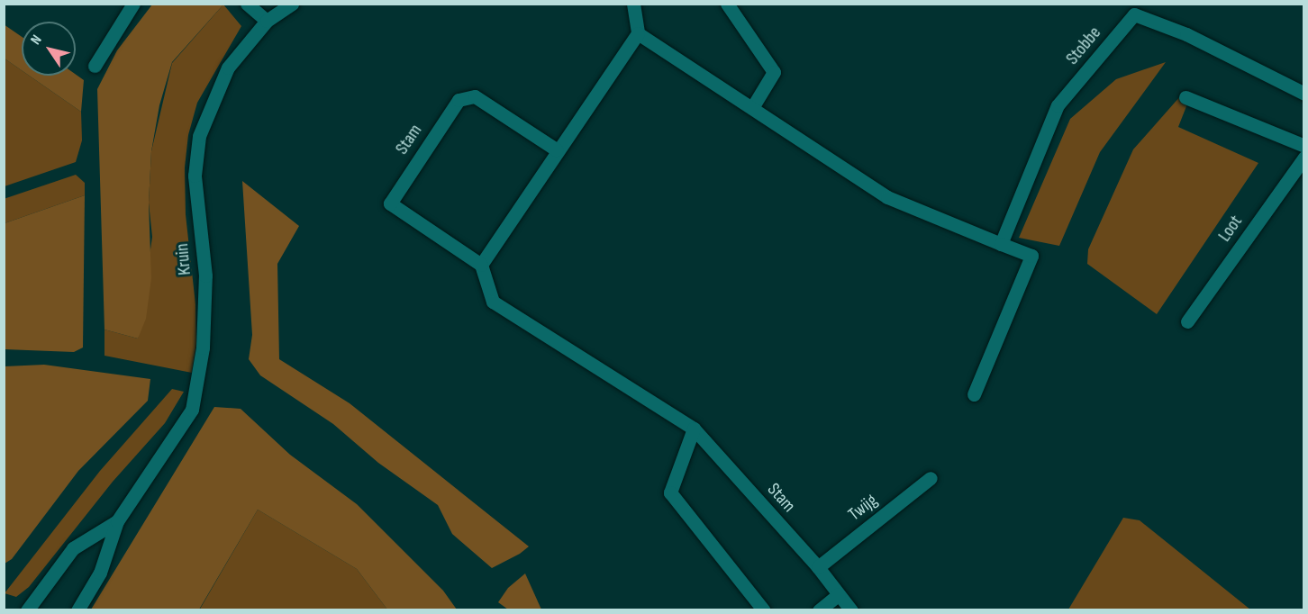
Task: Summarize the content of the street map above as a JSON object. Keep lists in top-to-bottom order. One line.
{"streets":{"street":["Stobbe","Stam","Loot","Kruin","Twijg"]},"crossings":[["Stam","Twijg"]],"north":"top left"}
